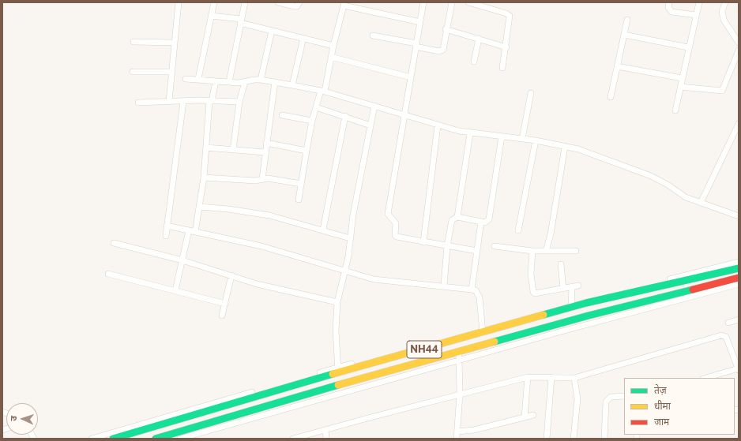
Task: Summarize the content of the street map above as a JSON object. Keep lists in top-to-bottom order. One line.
{"streets":{"highway":["NH44"]},"legend":["तेज़","धीमा","जाम"],"north":"left"}
